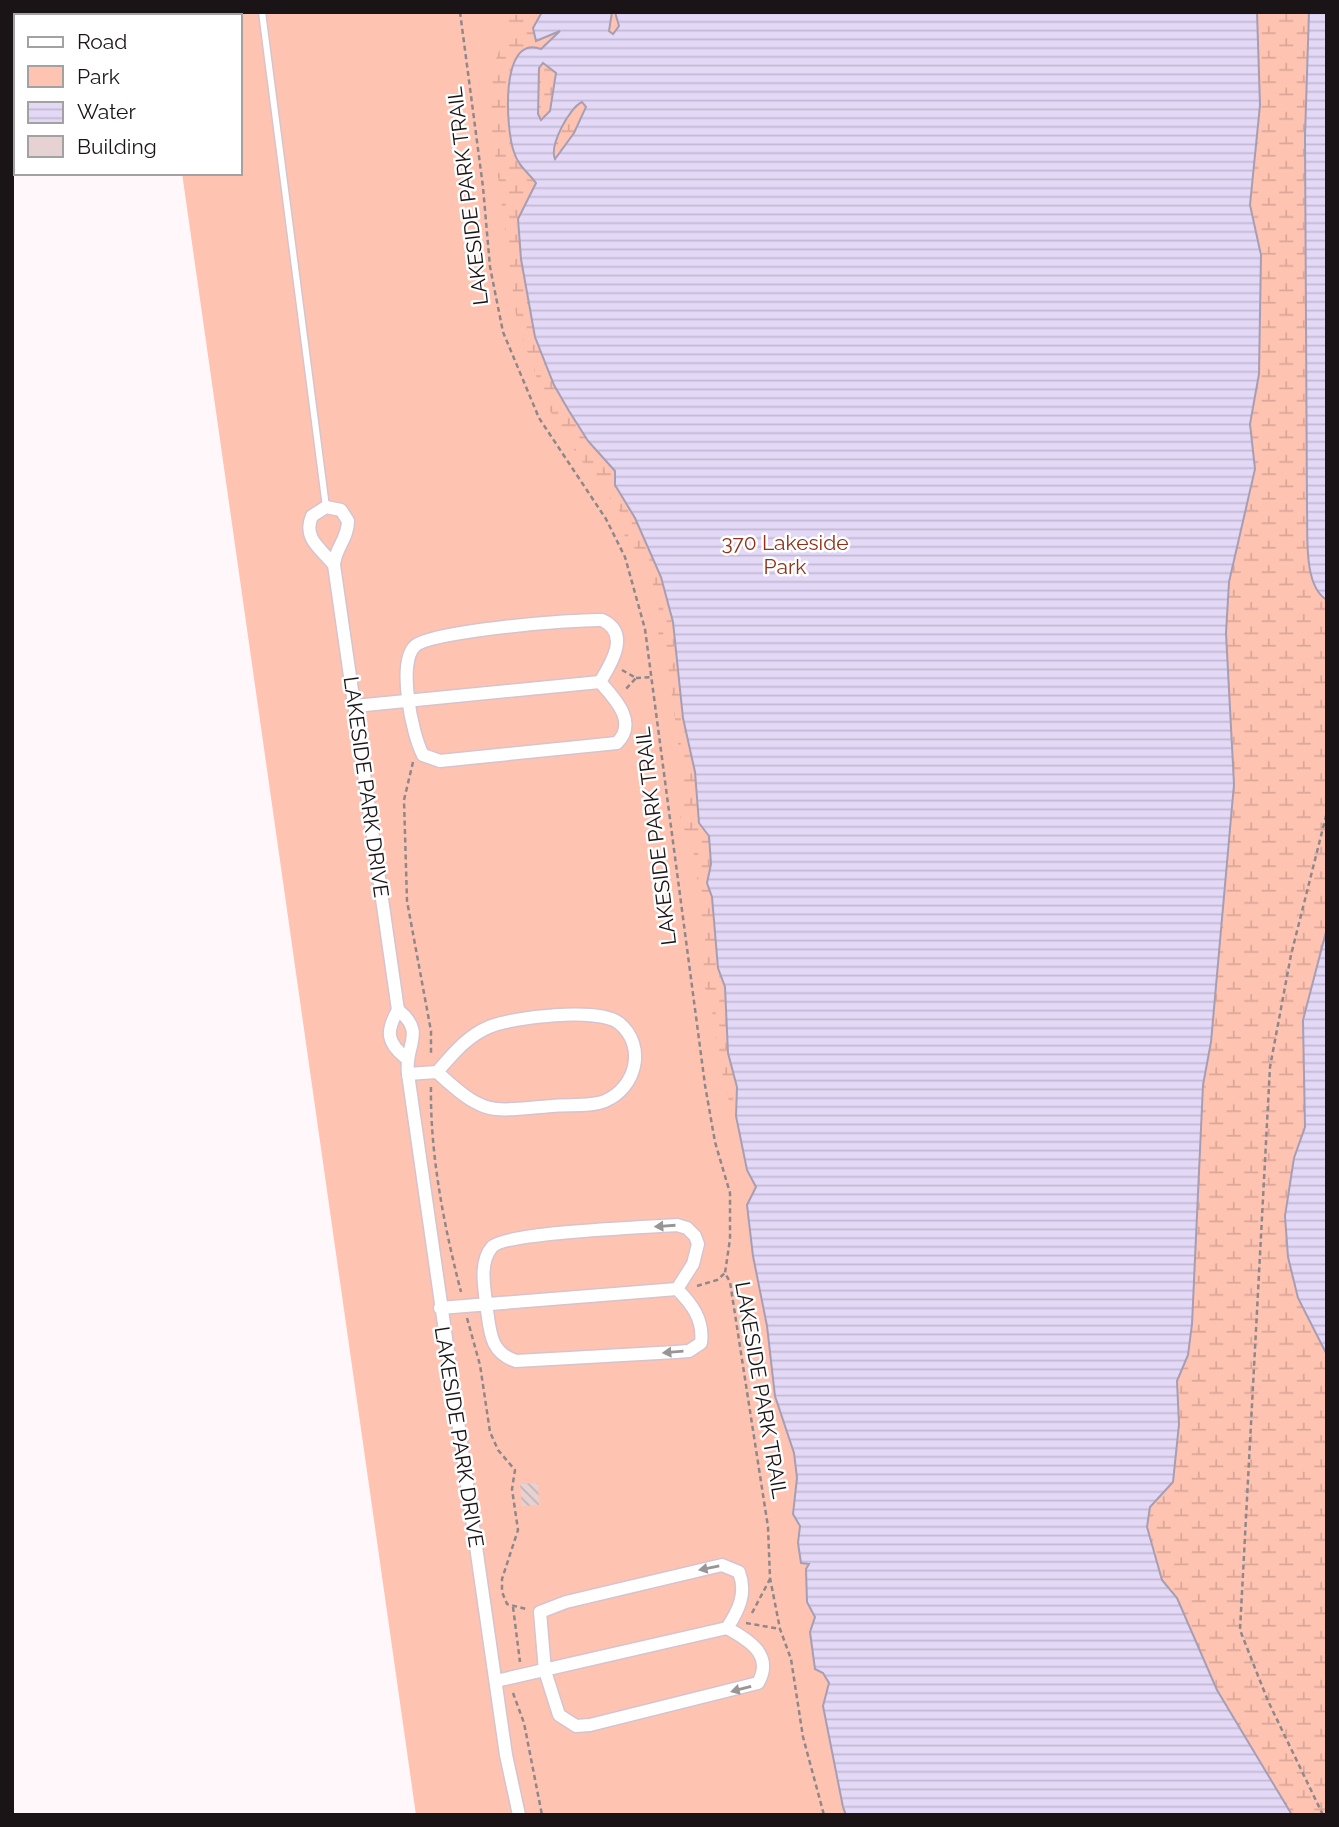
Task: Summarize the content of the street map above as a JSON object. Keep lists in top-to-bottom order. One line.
{"streets":{"street":["LAKESIDE PARK DRIVE"],"path":["LAKESIDE PARK TRAIL"]},"parks":["370 Lakeside Park"],"legend":["Road","Park","Water","Building"]}
